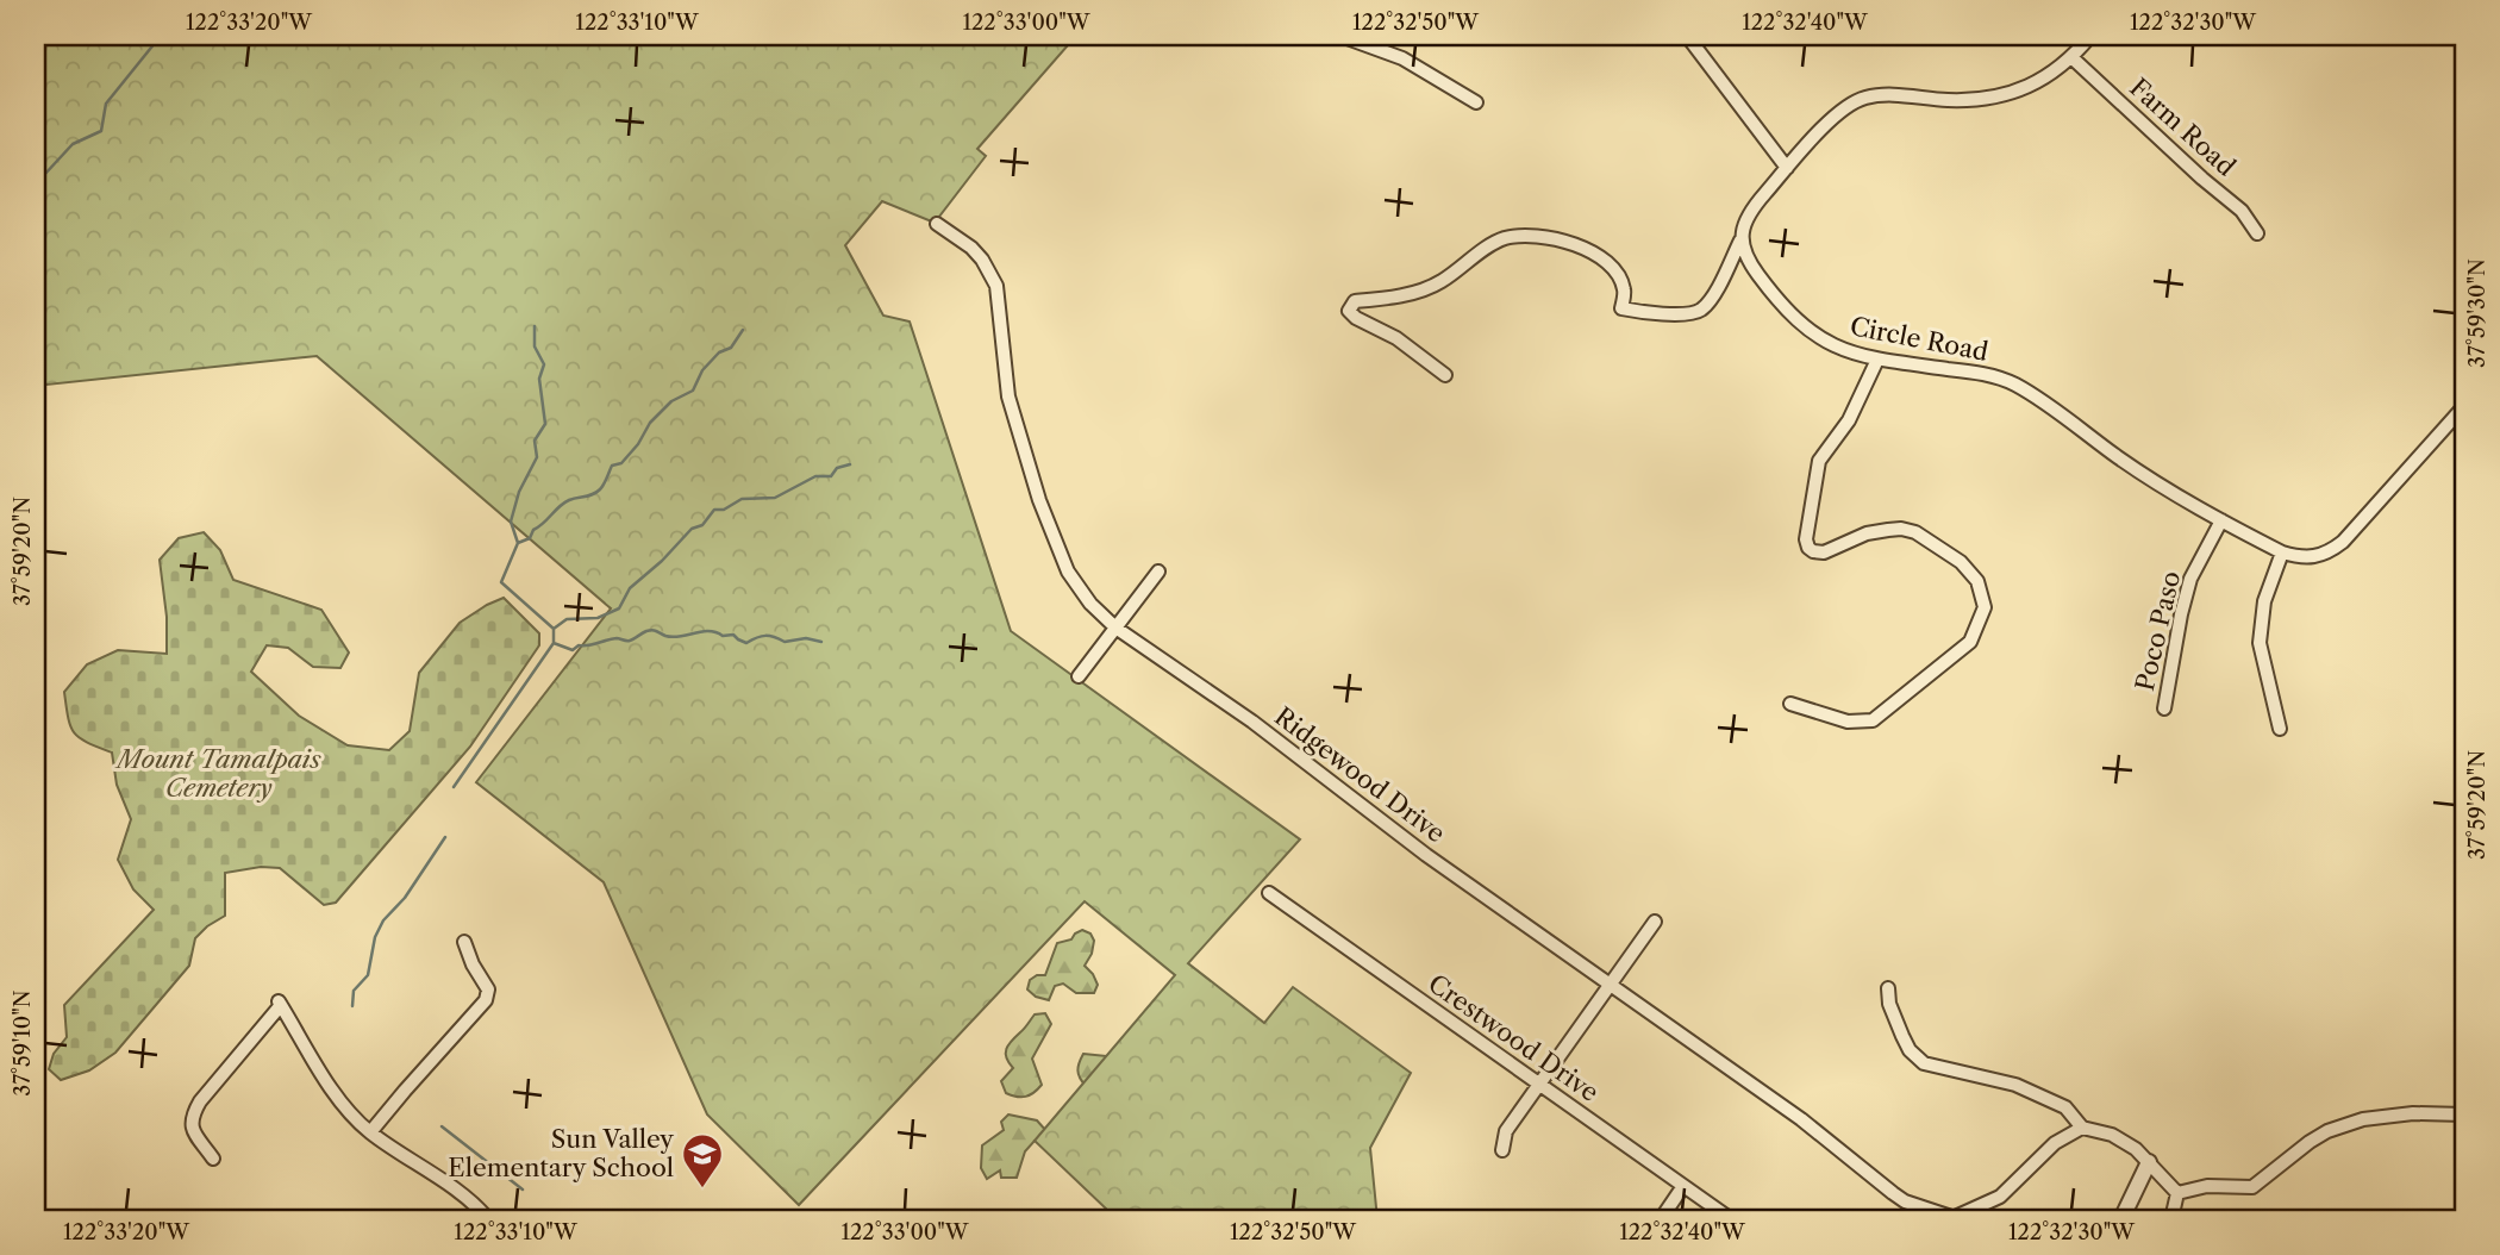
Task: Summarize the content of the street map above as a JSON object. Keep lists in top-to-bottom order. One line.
{"streets":{"street":["Farm Road","Circle Road","Poco Paso","Ridgewood Drive","Crestwood Drive"]},"crossings":[["Circle Road","Poco Paso"]],"parks":["Mount Tamalpais Cemetery"],"places":{"school or university":["Sun Valley Elementary School"]},"coordinates":["122°33'20\"W","122°33'10\"W","122°33'00\"W","122°32'50\"W","122°32'40\"W","122°32'30\"W","37°59'30\"N","37°59'20\"N","37°59'10\"N"]}
